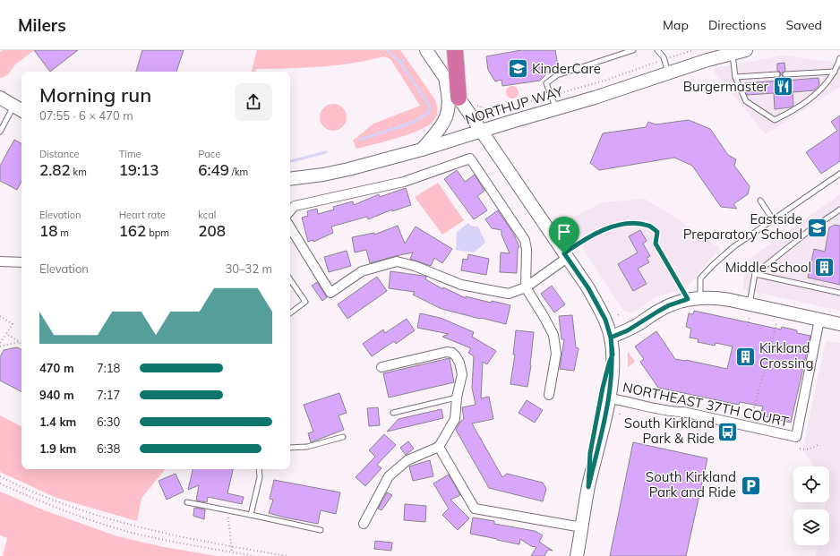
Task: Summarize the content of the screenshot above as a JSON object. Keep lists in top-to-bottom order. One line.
{"streets":{"main road":["NORTHUP WAY"],"street":["NORTHEAST 37TH COURT"]},"places":{"school or university":["KinderCare","Eastside Preparatory School"],"restaurant":["Burgermaster"],"building":["Middle School","Kirkland Crossing"],"bus stop":["South Kirkland Park & Ride"],"parking":["South Kirkland Park and Ride"]},"page":{"header":"Milers","nav":["Map","Directions","Saved"],"heading":["Morning run","07:55 · 6 × 470 m"],"stats":[["Distance","2.82 km"],["Time","19:13"],["Pace","6:49 /km"],["Elevation","18 m"],["Heart rate","162 bpm"],["kcal","208"]],"chart":["Elevation","30–32 m"],"list":[{"name":"470 m","note":"7:18"},{"name":"940 m","note":"7:17"},{"name":"1.4 km","note":"6:30"},{"name":"1.9 km","note":"6:38"}]}}
